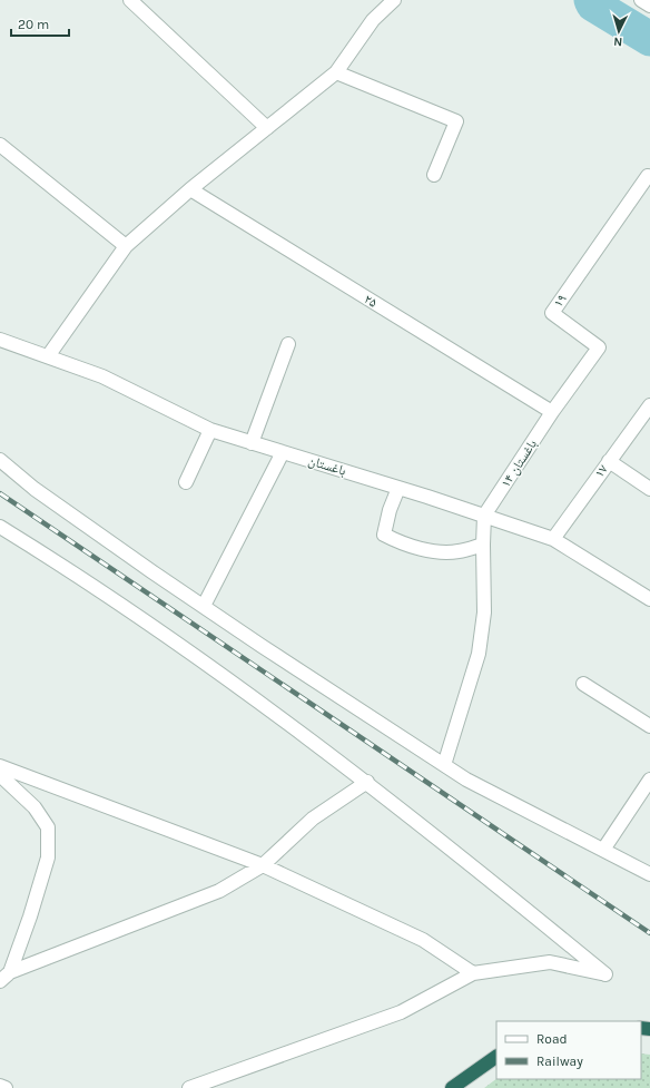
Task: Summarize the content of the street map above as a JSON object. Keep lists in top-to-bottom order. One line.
{"streets":{"street":["۲۵","۱۹","باغستان ۱۴","باغستان","۱۷"]},"crossings":[["۲۵","۱۹"],["۲۵","باغستان ۱۴"],["۱۹","باغستان ۱۴"],["باغستان ۱۴","باغستان"],["باغستان","۱۷"]],"legend":["Road","Railway"],"scale_bar":"20 m","north":"bottom"}
